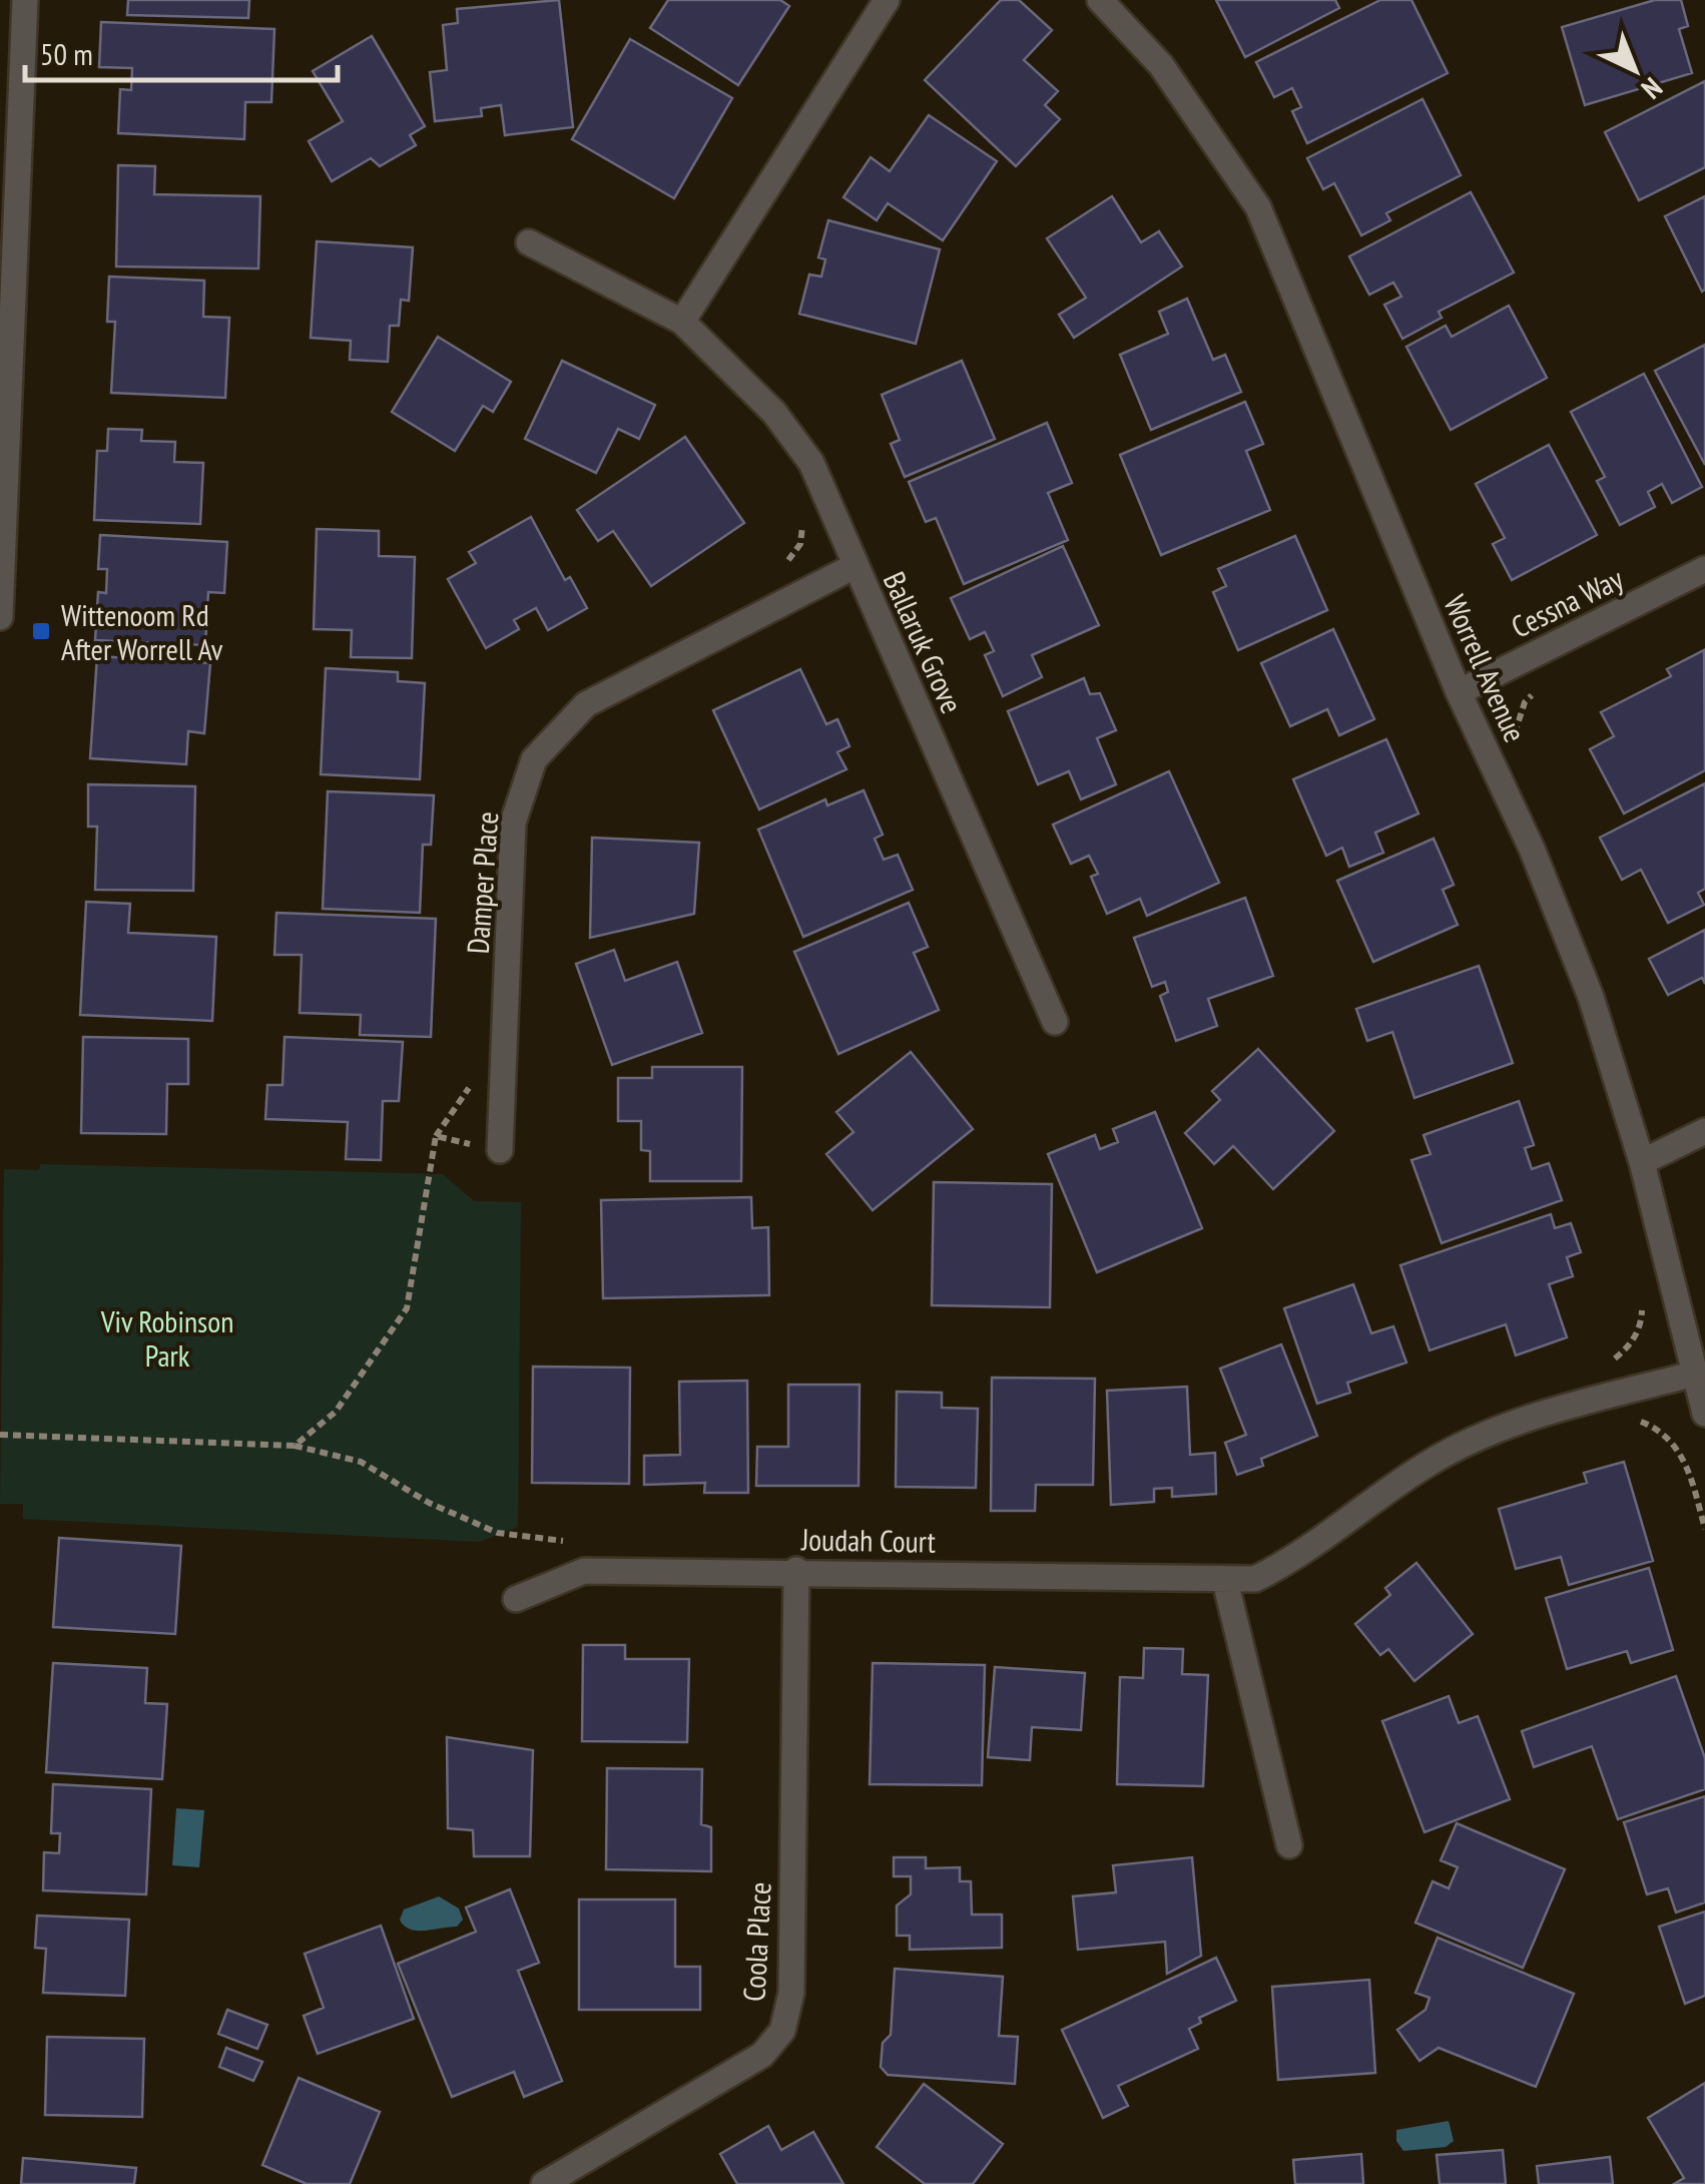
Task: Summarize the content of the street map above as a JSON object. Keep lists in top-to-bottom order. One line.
{"streets":{"street":["Cessna Way","Ballaruk Grove","Worrell Avenue","Damper Place","Joudah Court","Coola Place"]},"crossings":[["Cessna Way","Worrell Avenue"],["Ballaruk Grove","Damper Place"],["Worrell Avenue","Joudah Court"],["Joudah Court","Coola Place"]],"parks":["Viv Robinson Park"],"places":{"transit":["Wittenoom Rd After Worrell Av"]},"scale_bar":"50 m","north":"bottom right"}
